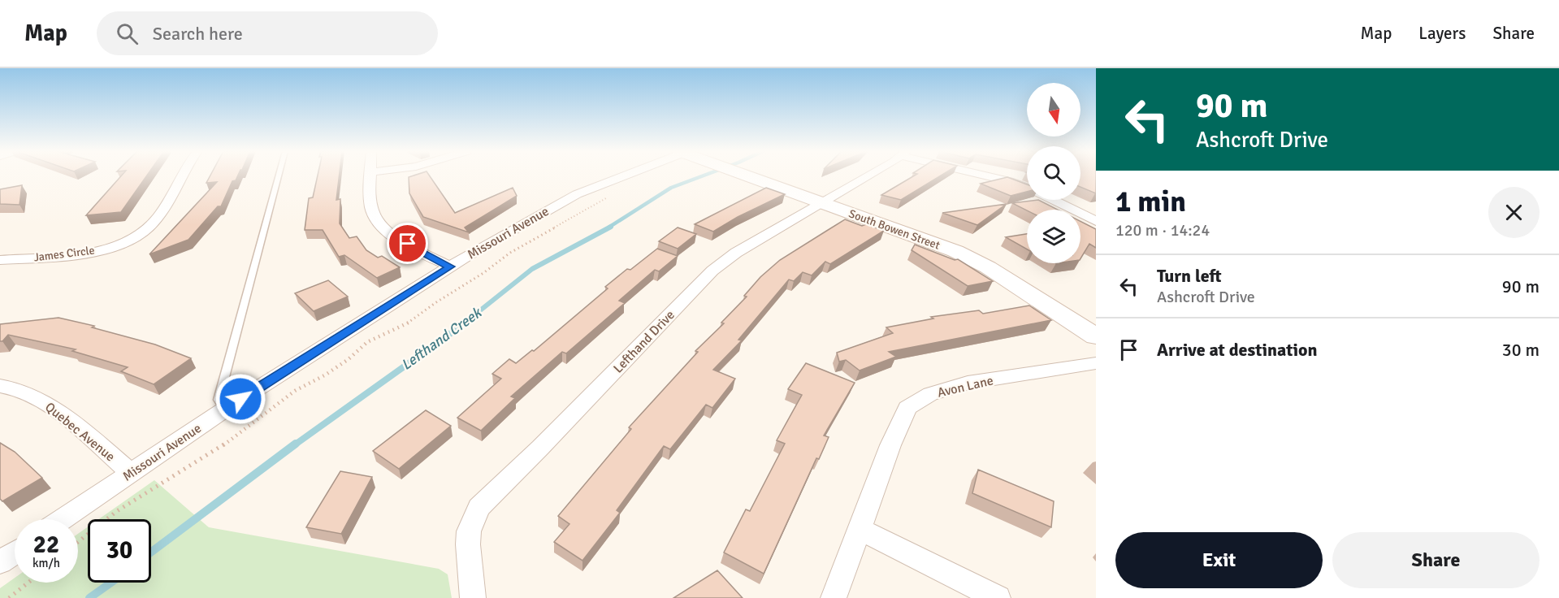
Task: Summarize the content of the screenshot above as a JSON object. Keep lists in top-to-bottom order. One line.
{"streets":{"street":["South Bowen Street","Missouri Avenue","James Circle","Lefthand Drive","Avon Lane","Quebec Avenue"]},"crossings":[["South Bowen Street","Lefthand Drive"],["Missouri Avenue","Quebec Avenue"]],"water":["Lefthand Creek"],"north":"bottom","page":{"header":"Map","search":"Search here","nav":["Map","Layers","Share"],"turn":["90 m","Ashcroft Drive"],"heading":["1 min","120 m · 14:24"],"list":[{"name":"Turn left","note":"Ashcroft Drive","value":"90 m"},{"name":"Arrive at destination","value":"30 m"}],"speed":"22 km/h","limit":"30","buttons":["Exit","Share"]}}
